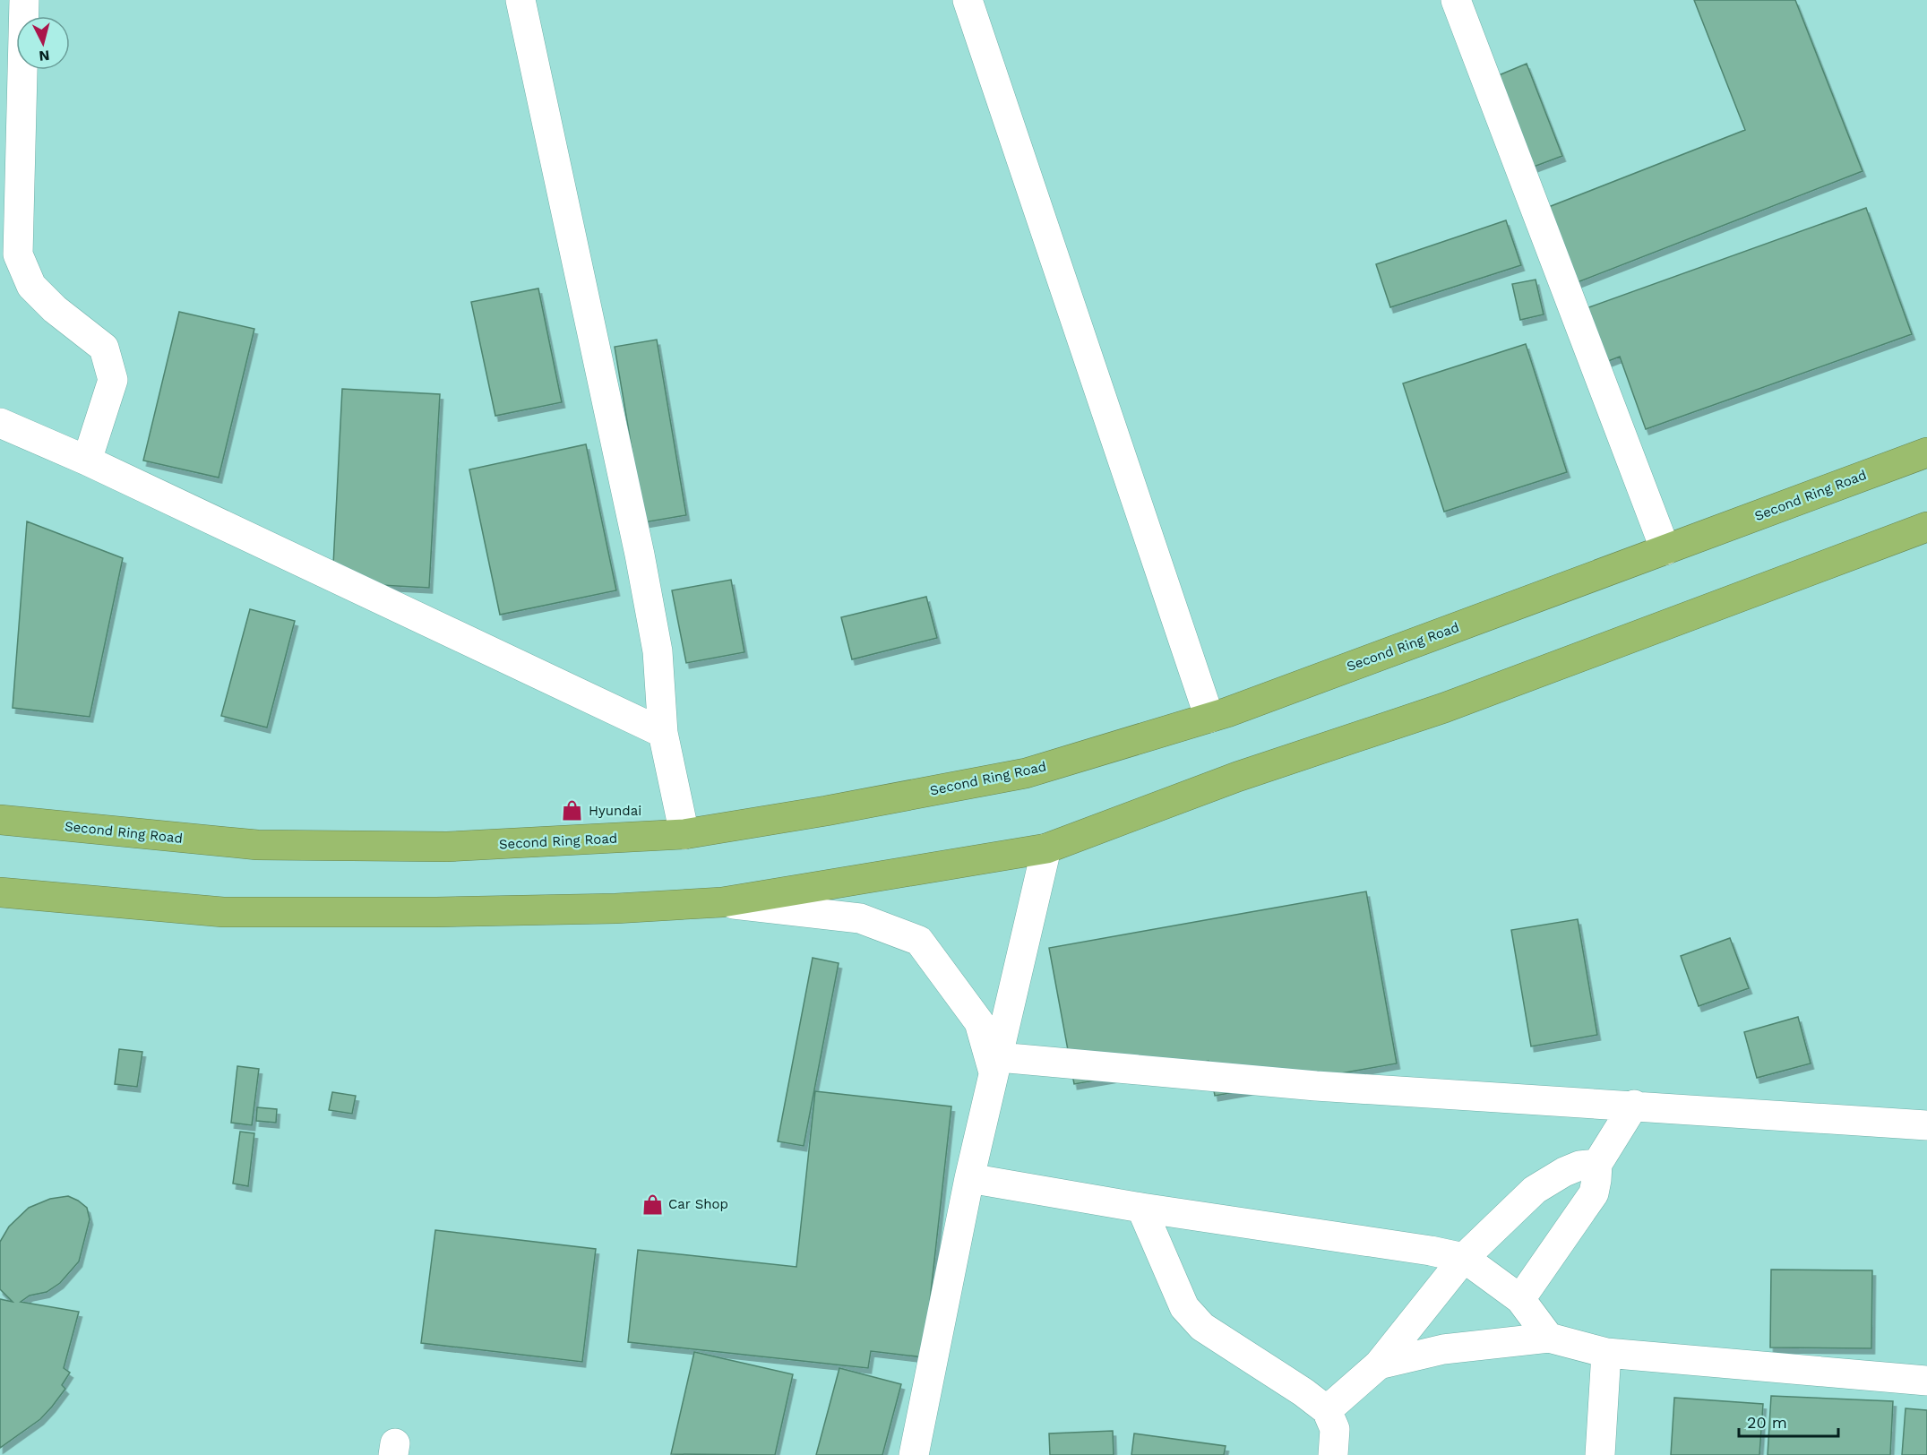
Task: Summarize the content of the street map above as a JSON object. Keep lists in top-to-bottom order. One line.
{"streets":{"highway":["Second Ring Road"]},"places":{"shop":["Hyundai","Car Shop"]},"scale_bar":"20 m","north":"bottom"}
